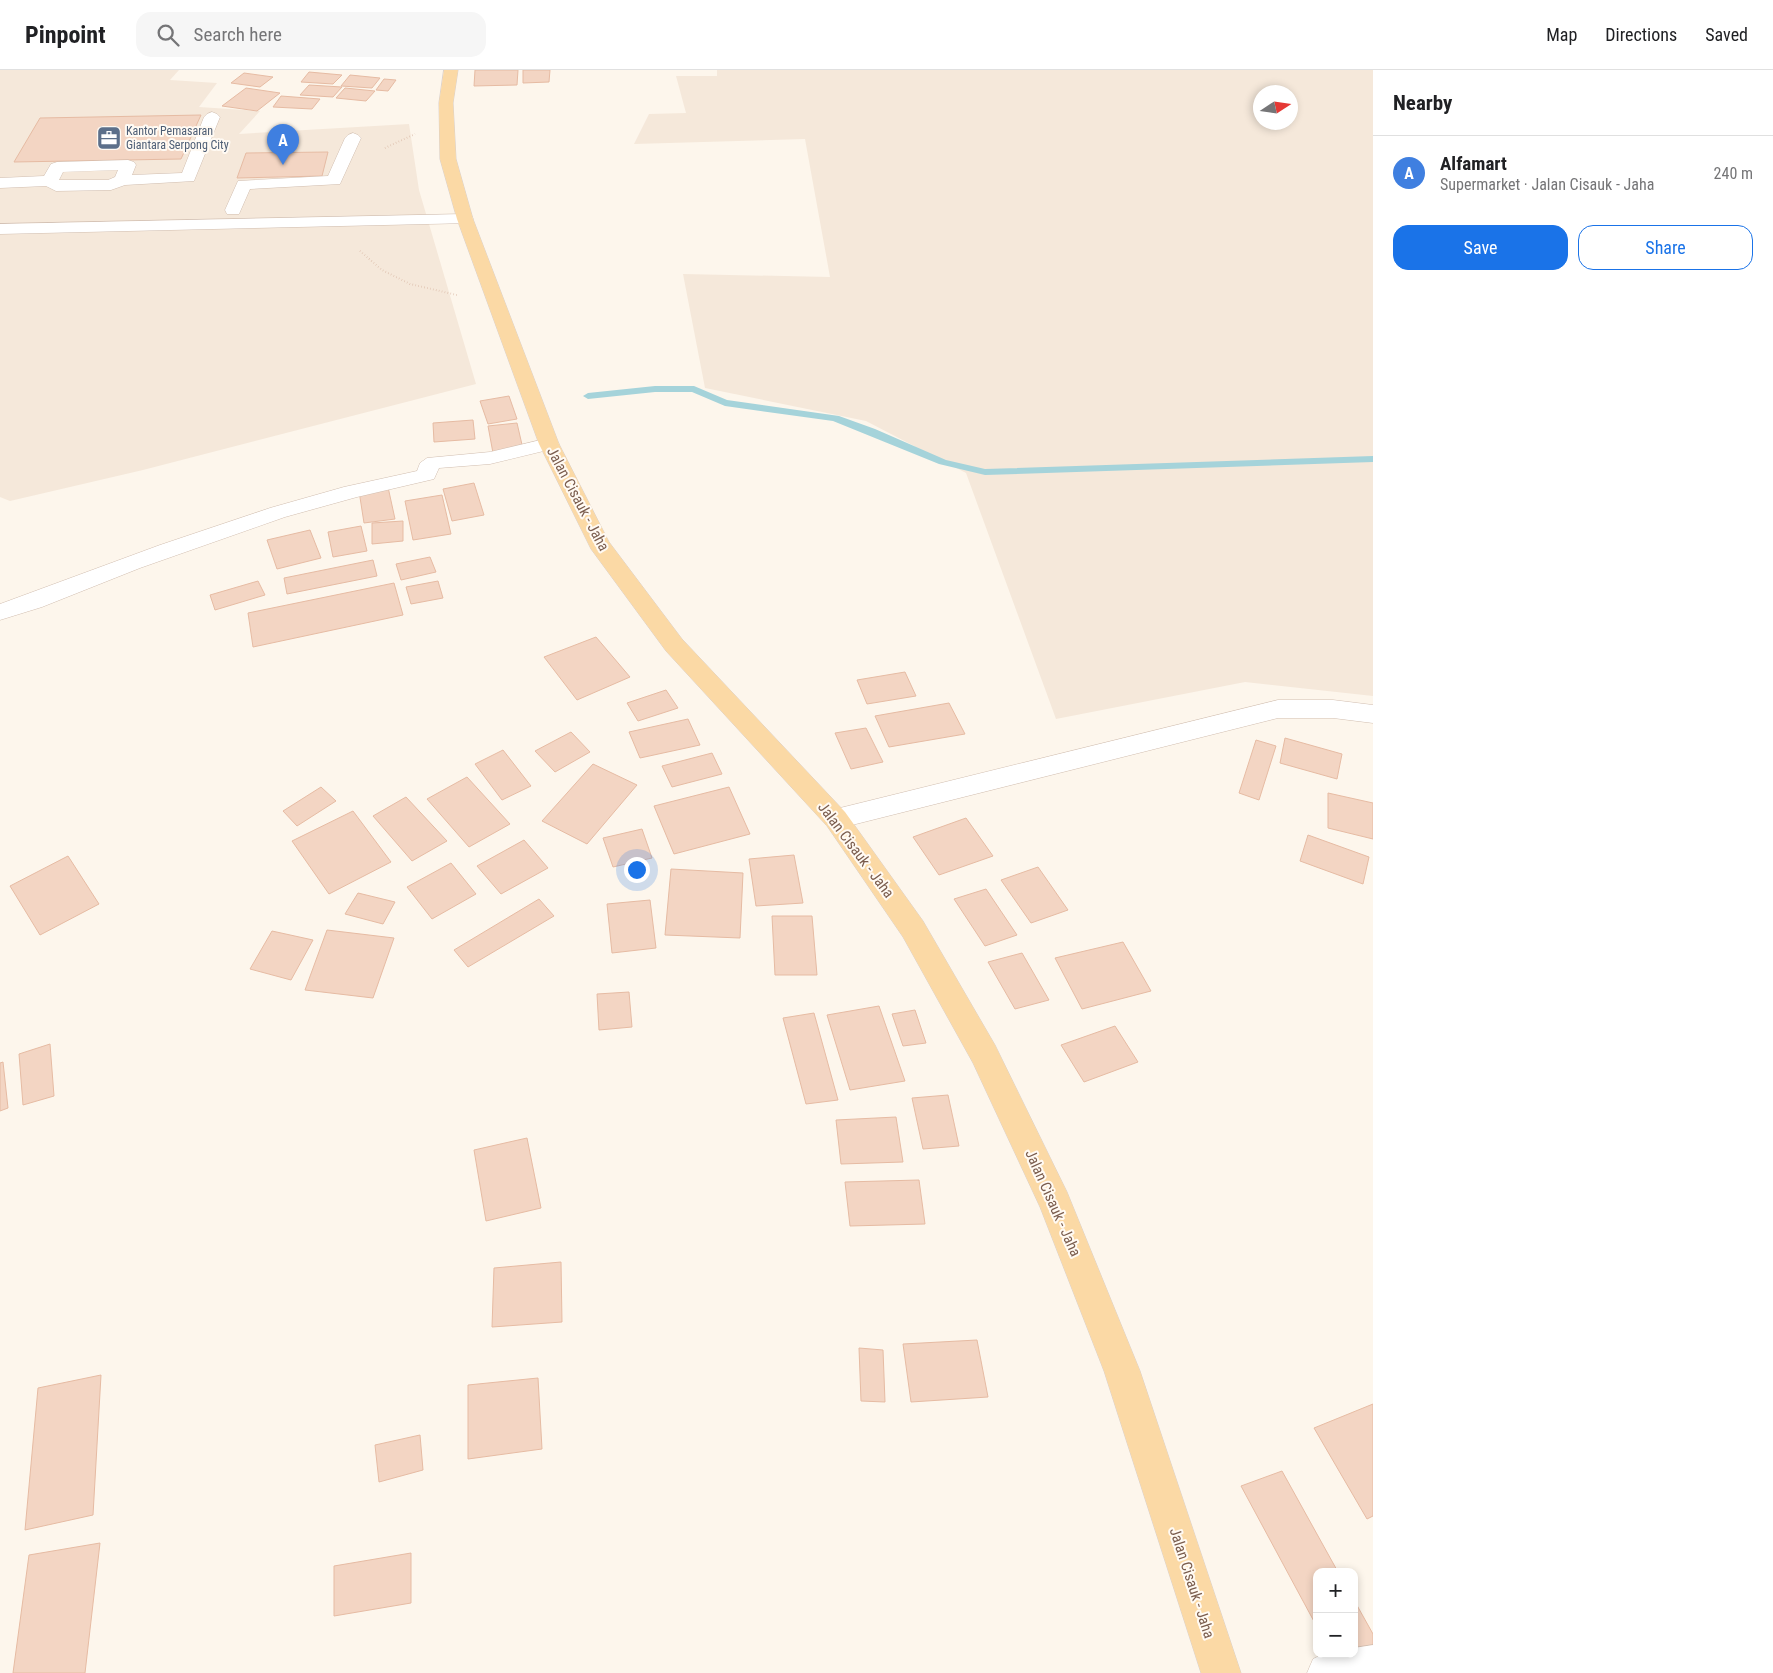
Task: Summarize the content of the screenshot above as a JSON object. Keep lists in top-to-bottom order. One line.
{"streets":{"main road":["Jalan Cisauk - Jaha"]},"places":{"office":["Kantor Pemasaran Giantara Serpong City"]},"north":"right","page":{"header":"Pinpoint","search":"Search here","nav":["Map","Directions","Saved"],"heading":"Nearby","pins":"A","list":[{"mark":"A","name":"Alfamart","note":"Supermarket · Jalan Cisauk - Jaha","value":"240 m"}],"buttons":["Save","Share"],"map_buttons":["+","−"]}}
